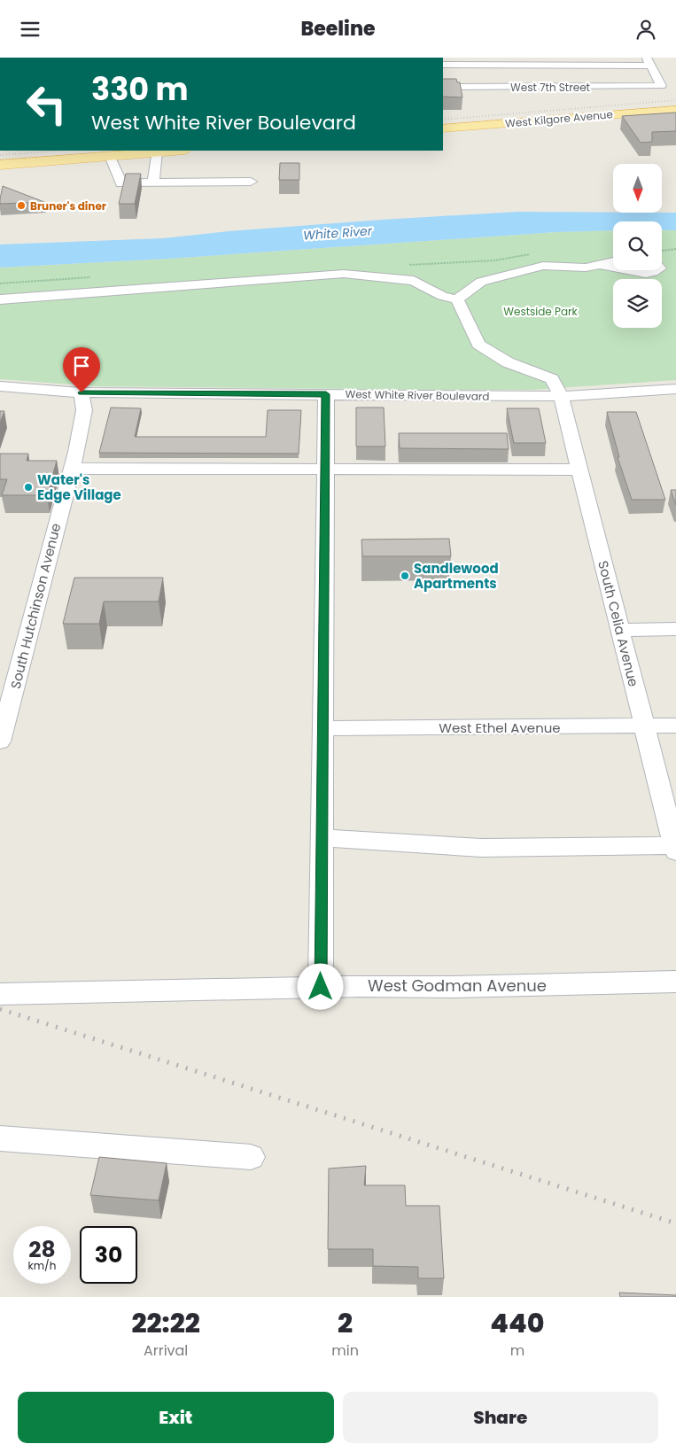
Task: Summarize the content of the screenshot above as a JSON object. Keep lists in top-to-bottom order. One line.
{"streets":{"main road":["West Kilgore Avenue"],"street":["West 7th Street","West White River Boulevard","South Hutchinson Avenue","South Celia Avenue","West Ethel Avenue","West Godman Avenue"]},"crossings":[["West White River Boulevard","South Hutchinson Avenue"],["West White River Boulevard","South Celia Avenue"],["South Celia Avenue","West Ethel Avenue"]],"water":["White River"],"parks":["Westside Park"],"places":["Bruner's diner","Water's Edge Village","Sandlewood Apartments"],"north":"bottom","page":{"header":"Beeline","turn":["330 m","West White River Boulevard"],"speed":"28 km/h","limit":"30","eta":["22:22","Arrival","2","min","440","m"],"buttons":["Exit","Share"]}}
